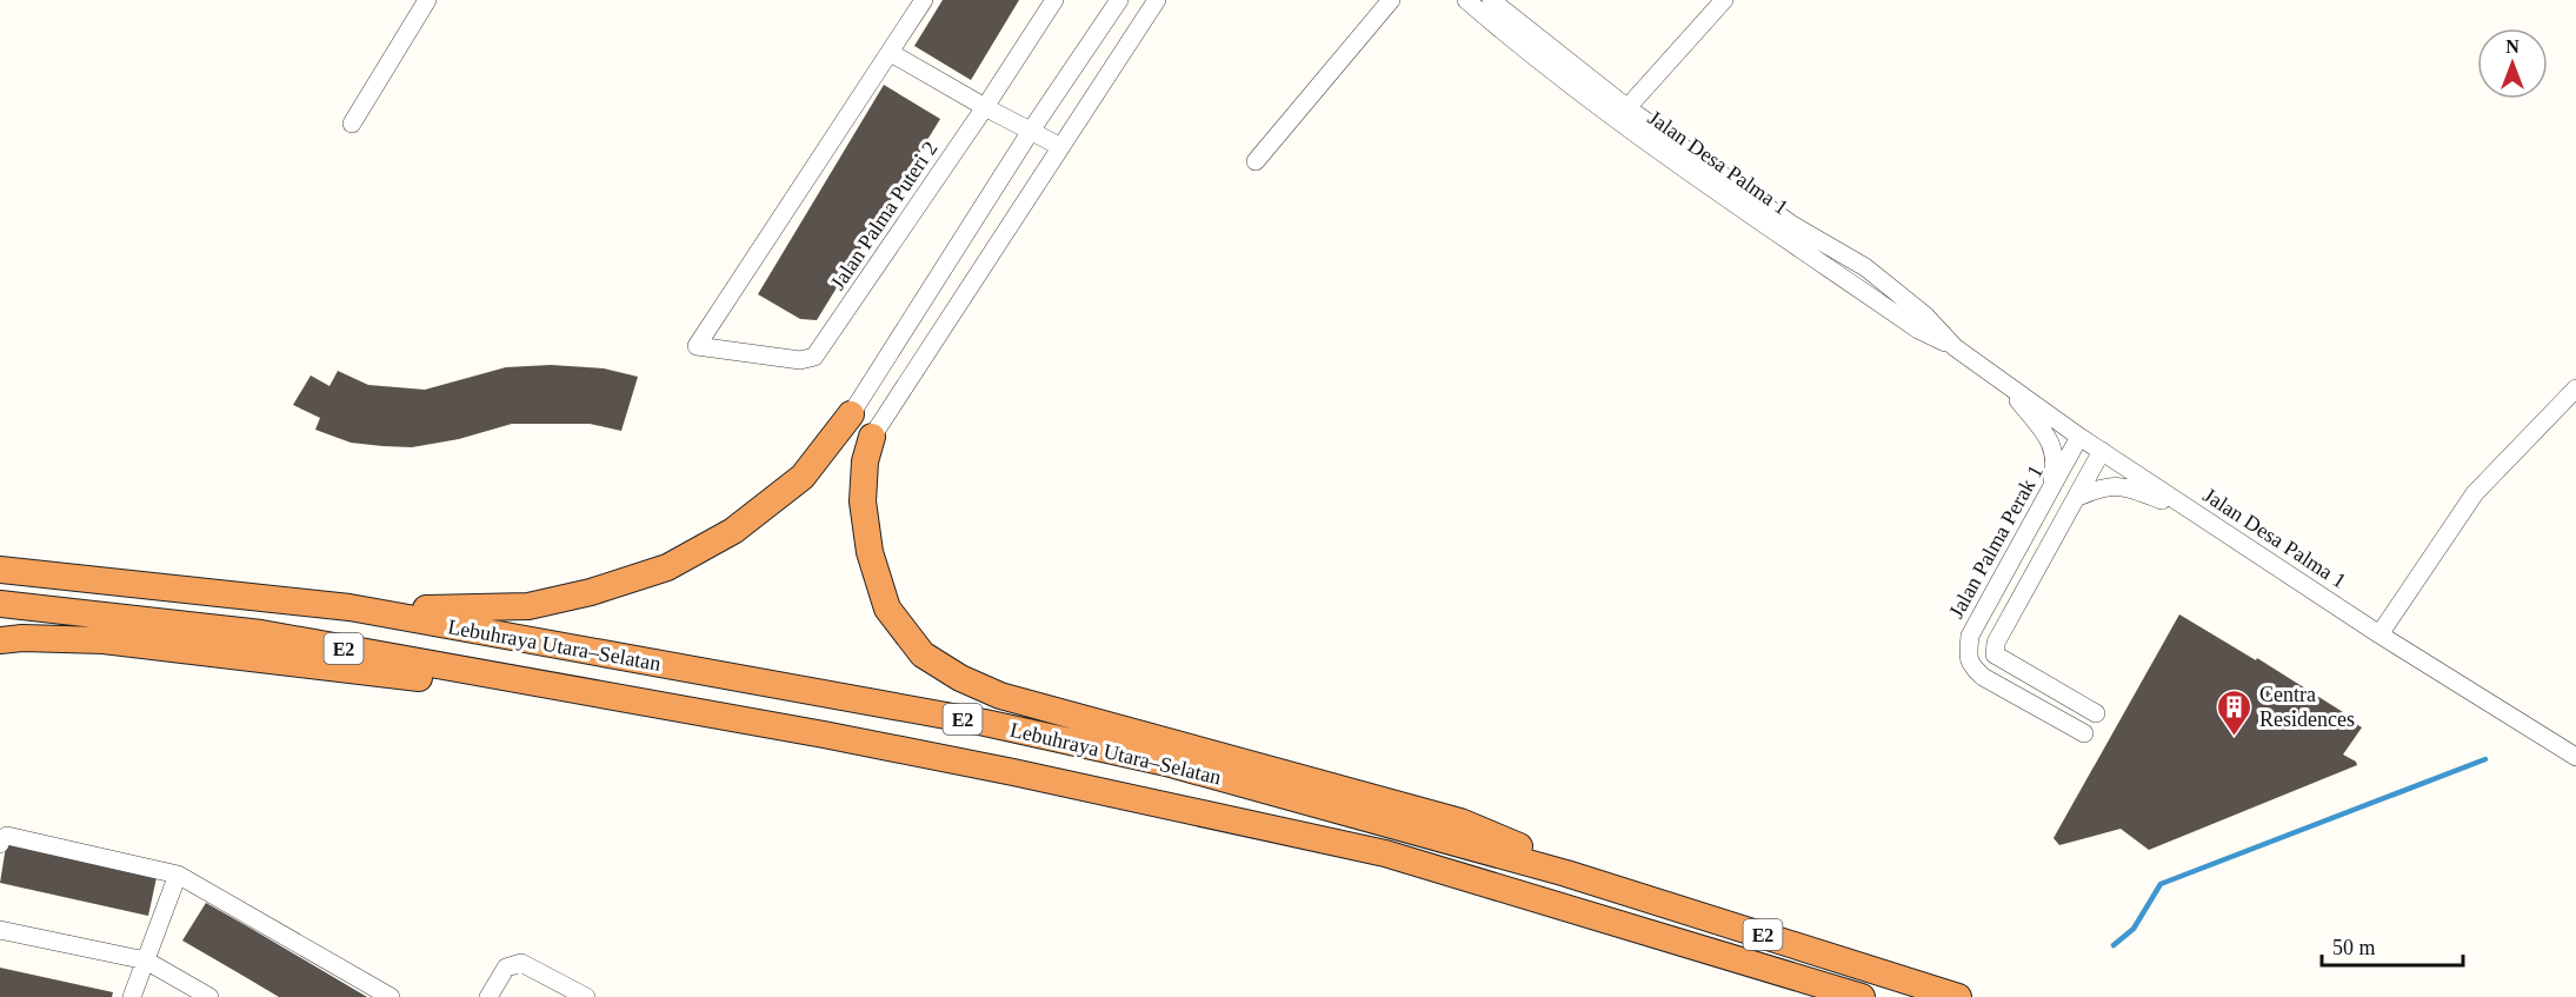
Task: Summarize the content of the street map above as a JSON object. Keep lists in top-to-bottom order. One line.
{"streets":{"highway":["Lebuhraya Utara–Selatan","E2"],"street":["Jalan Desa Palma 1","Jalan Palma Puteri 2","Jalan Palma Perak 1"]},"crossings":[["Jalan Desa Palma 1","Jalan Palma Perak 1"]],"places":{"building":["Centra Residences"]},"scale_bar":"50 m","north":"top"}
